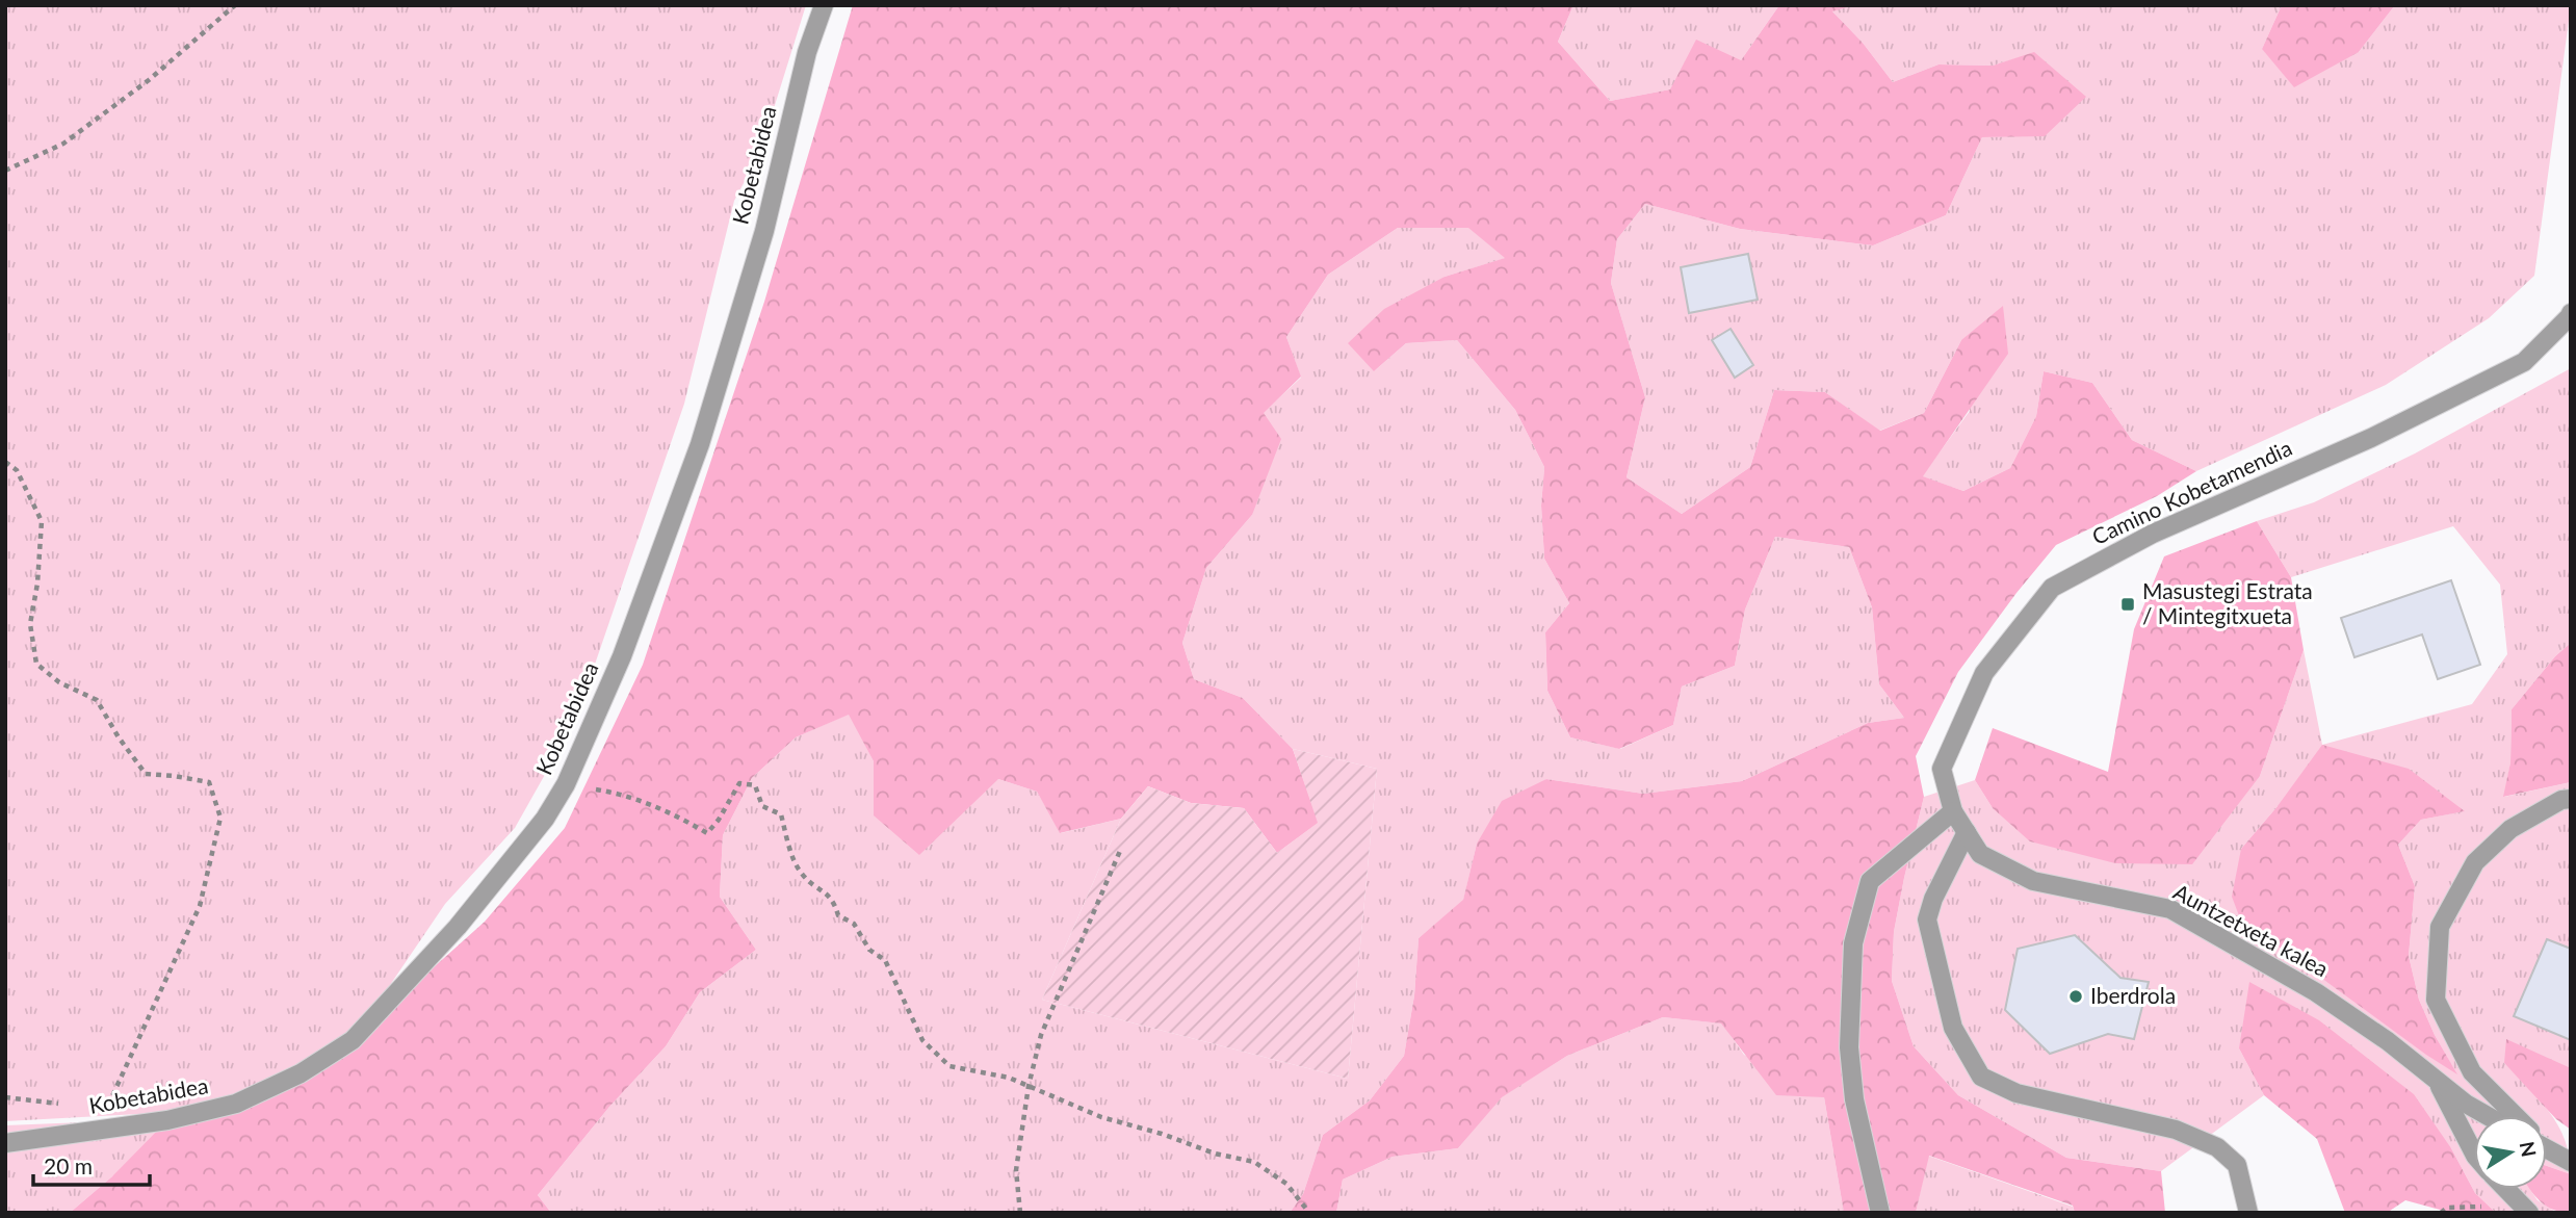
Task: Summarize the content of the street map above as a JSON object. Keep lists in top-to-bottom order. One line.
{"streets":{"street":["Kobetabidea","Camino Kobetamendia","Auntzetxeta kalea"]},"crossings":[["Camino Kobetamendia","Auntzetxeta kalea"]],"places":{"transit":["Masustegi Estrata / Mintegitxueta"],"other":["Iberdrola"]},"scale_bar":"20 m","north":"right"}
